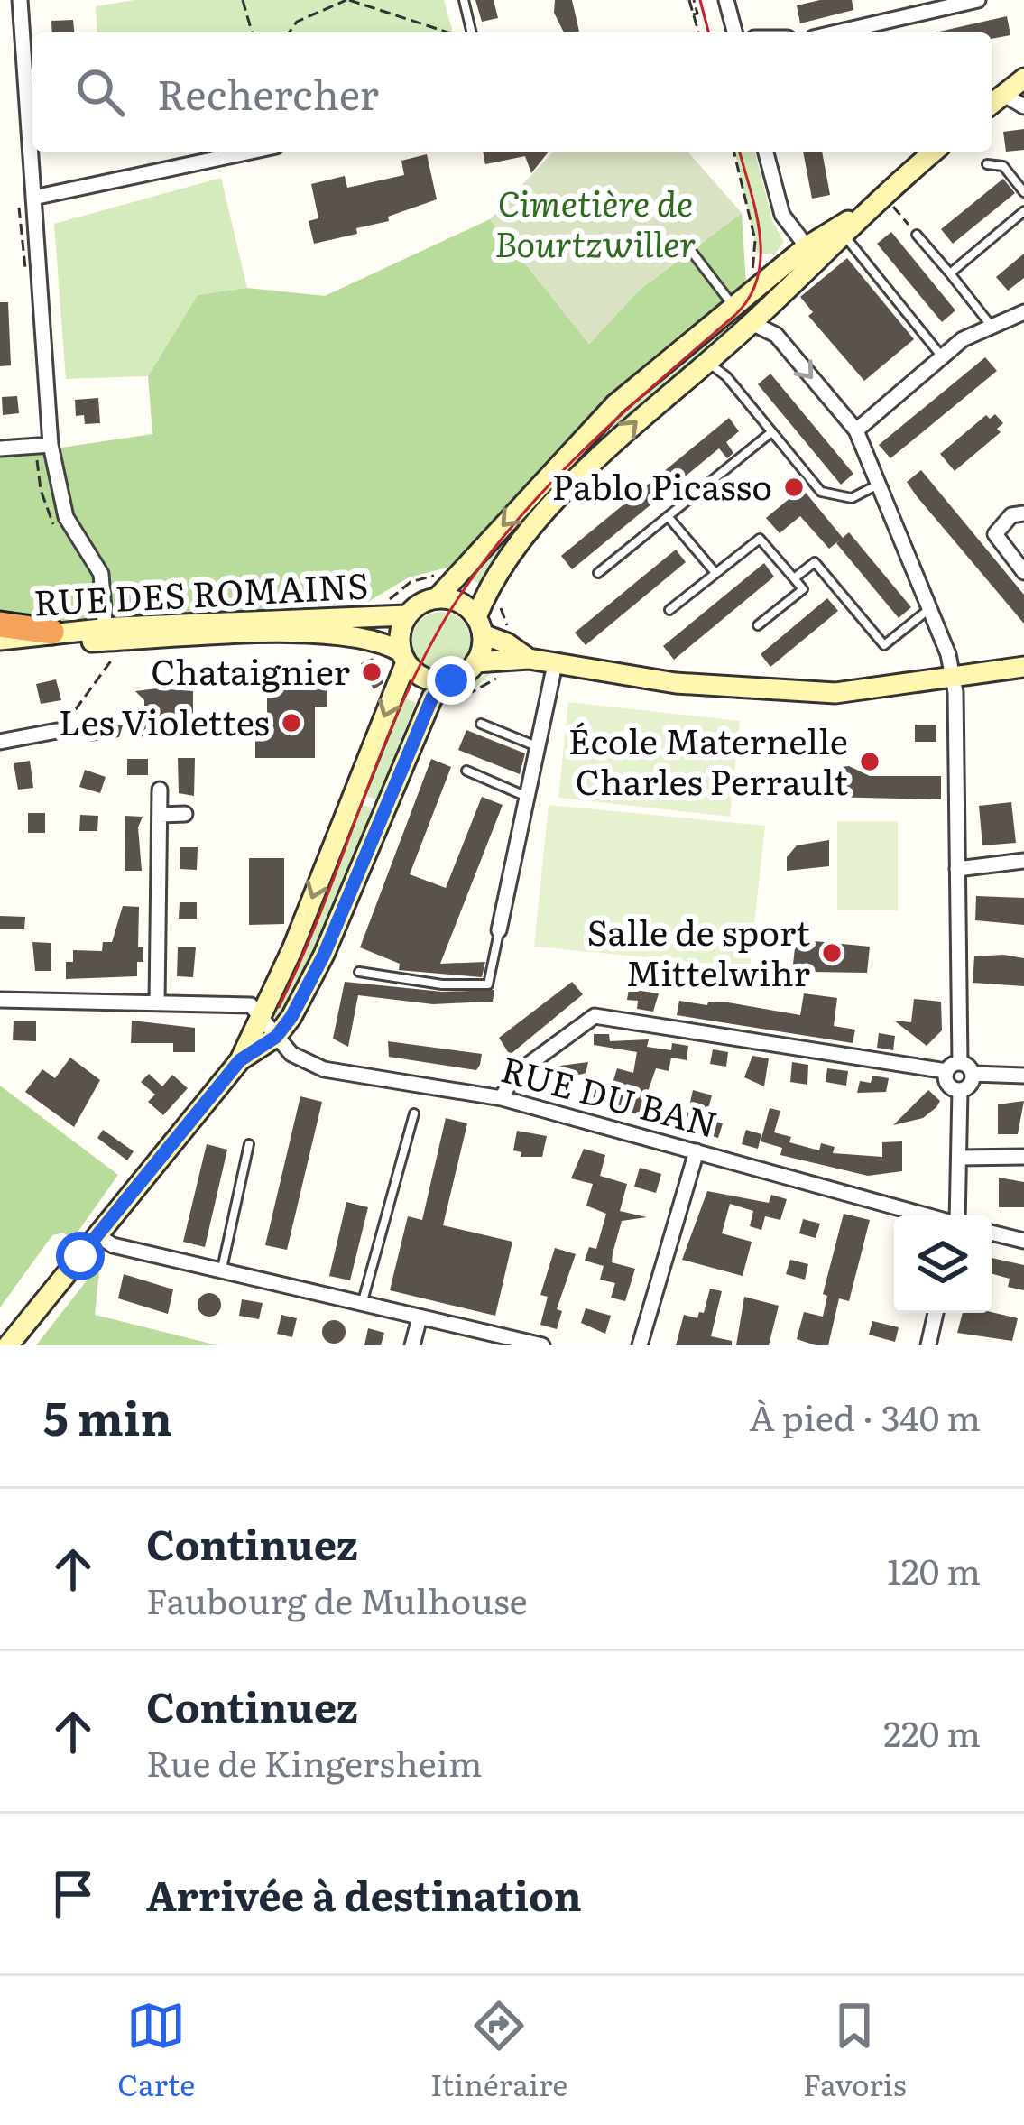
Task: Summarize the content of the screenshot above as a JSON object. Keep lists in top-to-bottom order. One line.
{"streets":{"main road":["RUE DES ROMAINS"],"street":["RUE DU BAN"]},"parks":["Cimetière de Bourtzwiller"],"places":["Pablo Picasso","Chataignier","Les Violettes","École Maternelle Charles Perrault","Salle de sport Mittelwihr"],"page":{"search":"Rechercher","heading":["5 min","À pied · 340 m"],"list":[["Continuez","Faubourg de Mulhouse","120 m"],["Continuez","Rue de Kingersheim","220 m"],"Arrivée à destination"],"nav":["Carte","Itinéraire","Favoris"]}}
